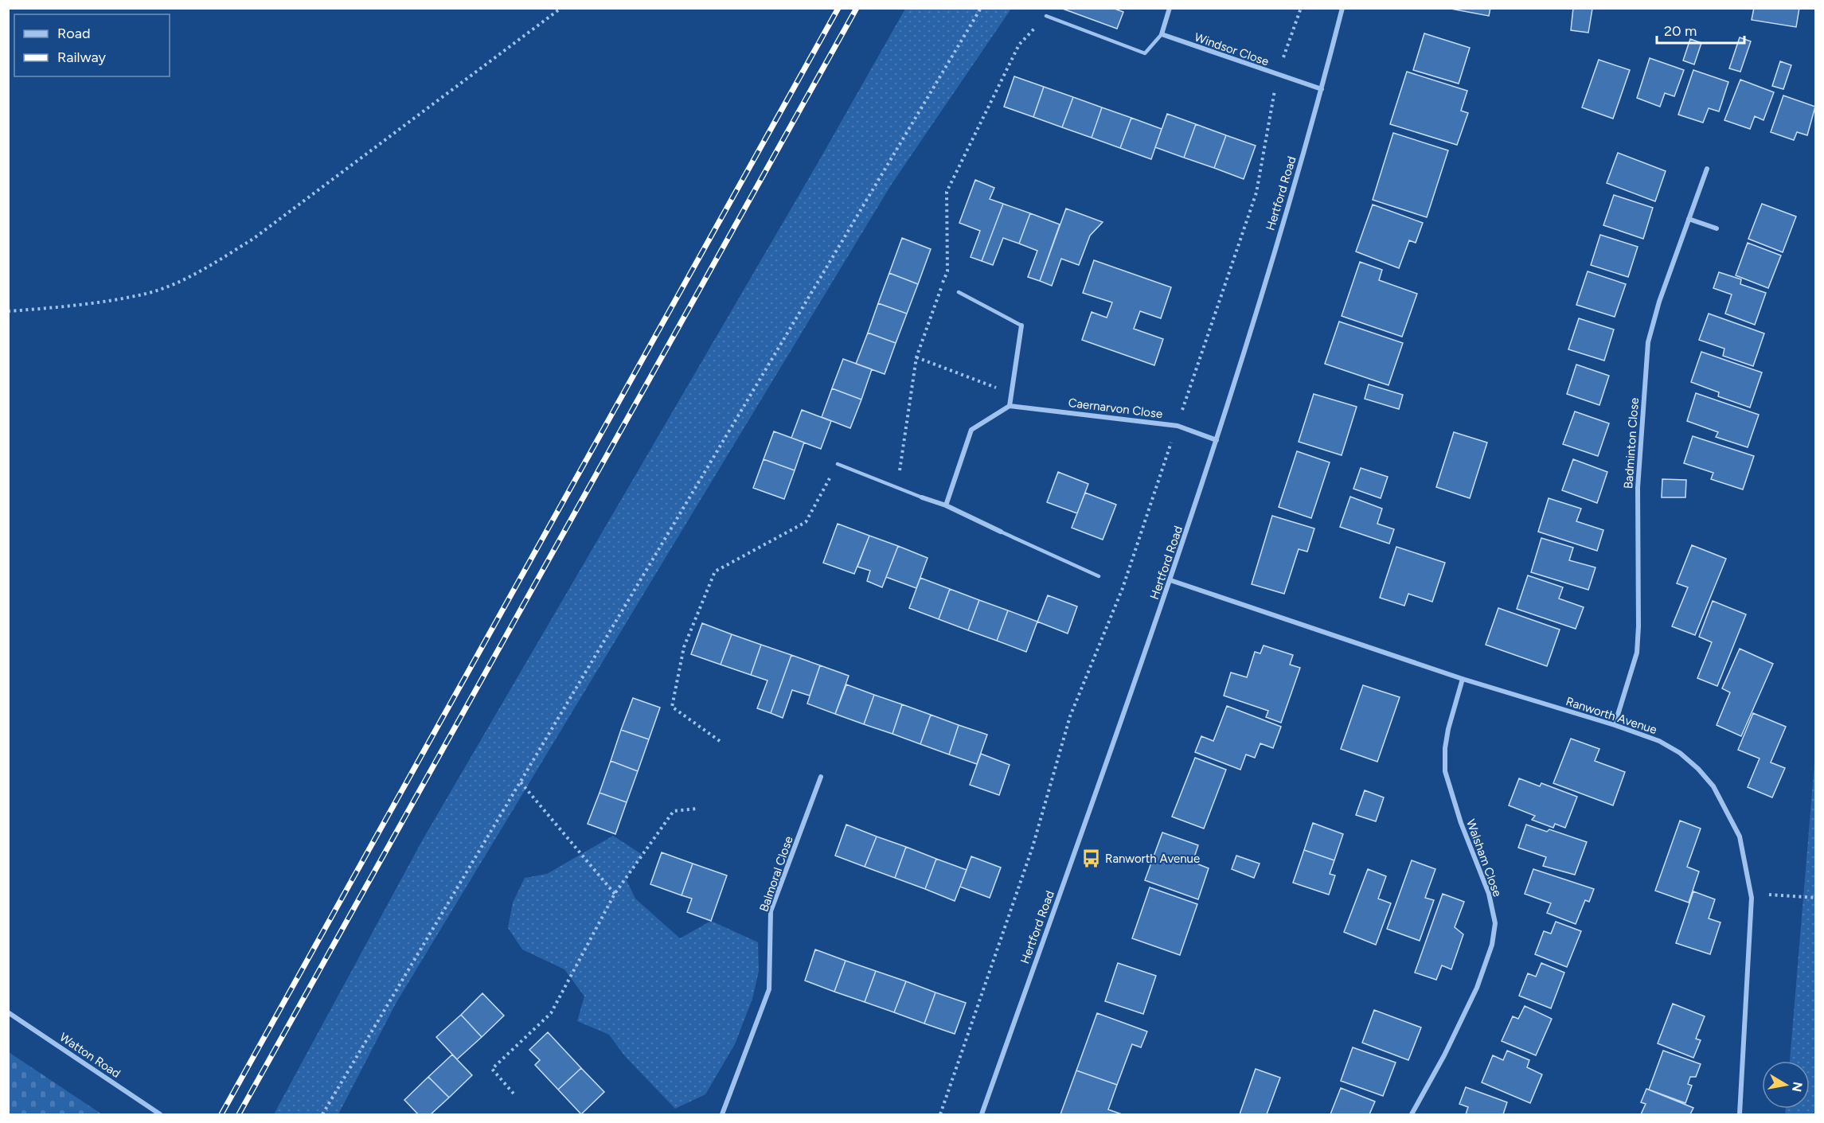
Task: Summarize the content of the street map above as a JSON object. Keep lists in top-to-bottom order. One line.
{"streets":{"street":["Windsor Close","Hertford Road","Caernarvon Close","Badminton Close","Ranworth Avenue","Walsham Close","Balmoral Close","Watton Road"]},"crossings":[["Windsor Close","Hertford Road"],["Hertford Road","Caernarvon Close"],["Hertford Road","Ranworth Avenue"],["Badminton Close","Ranworth Avenue"],["Ranworth Avenue","Walsham Close"]],"places":{"bus stop":["Ranworth Avenue"]},"legend":["Road","Railway"],"scale_bar":"20 m","north":"right"}
